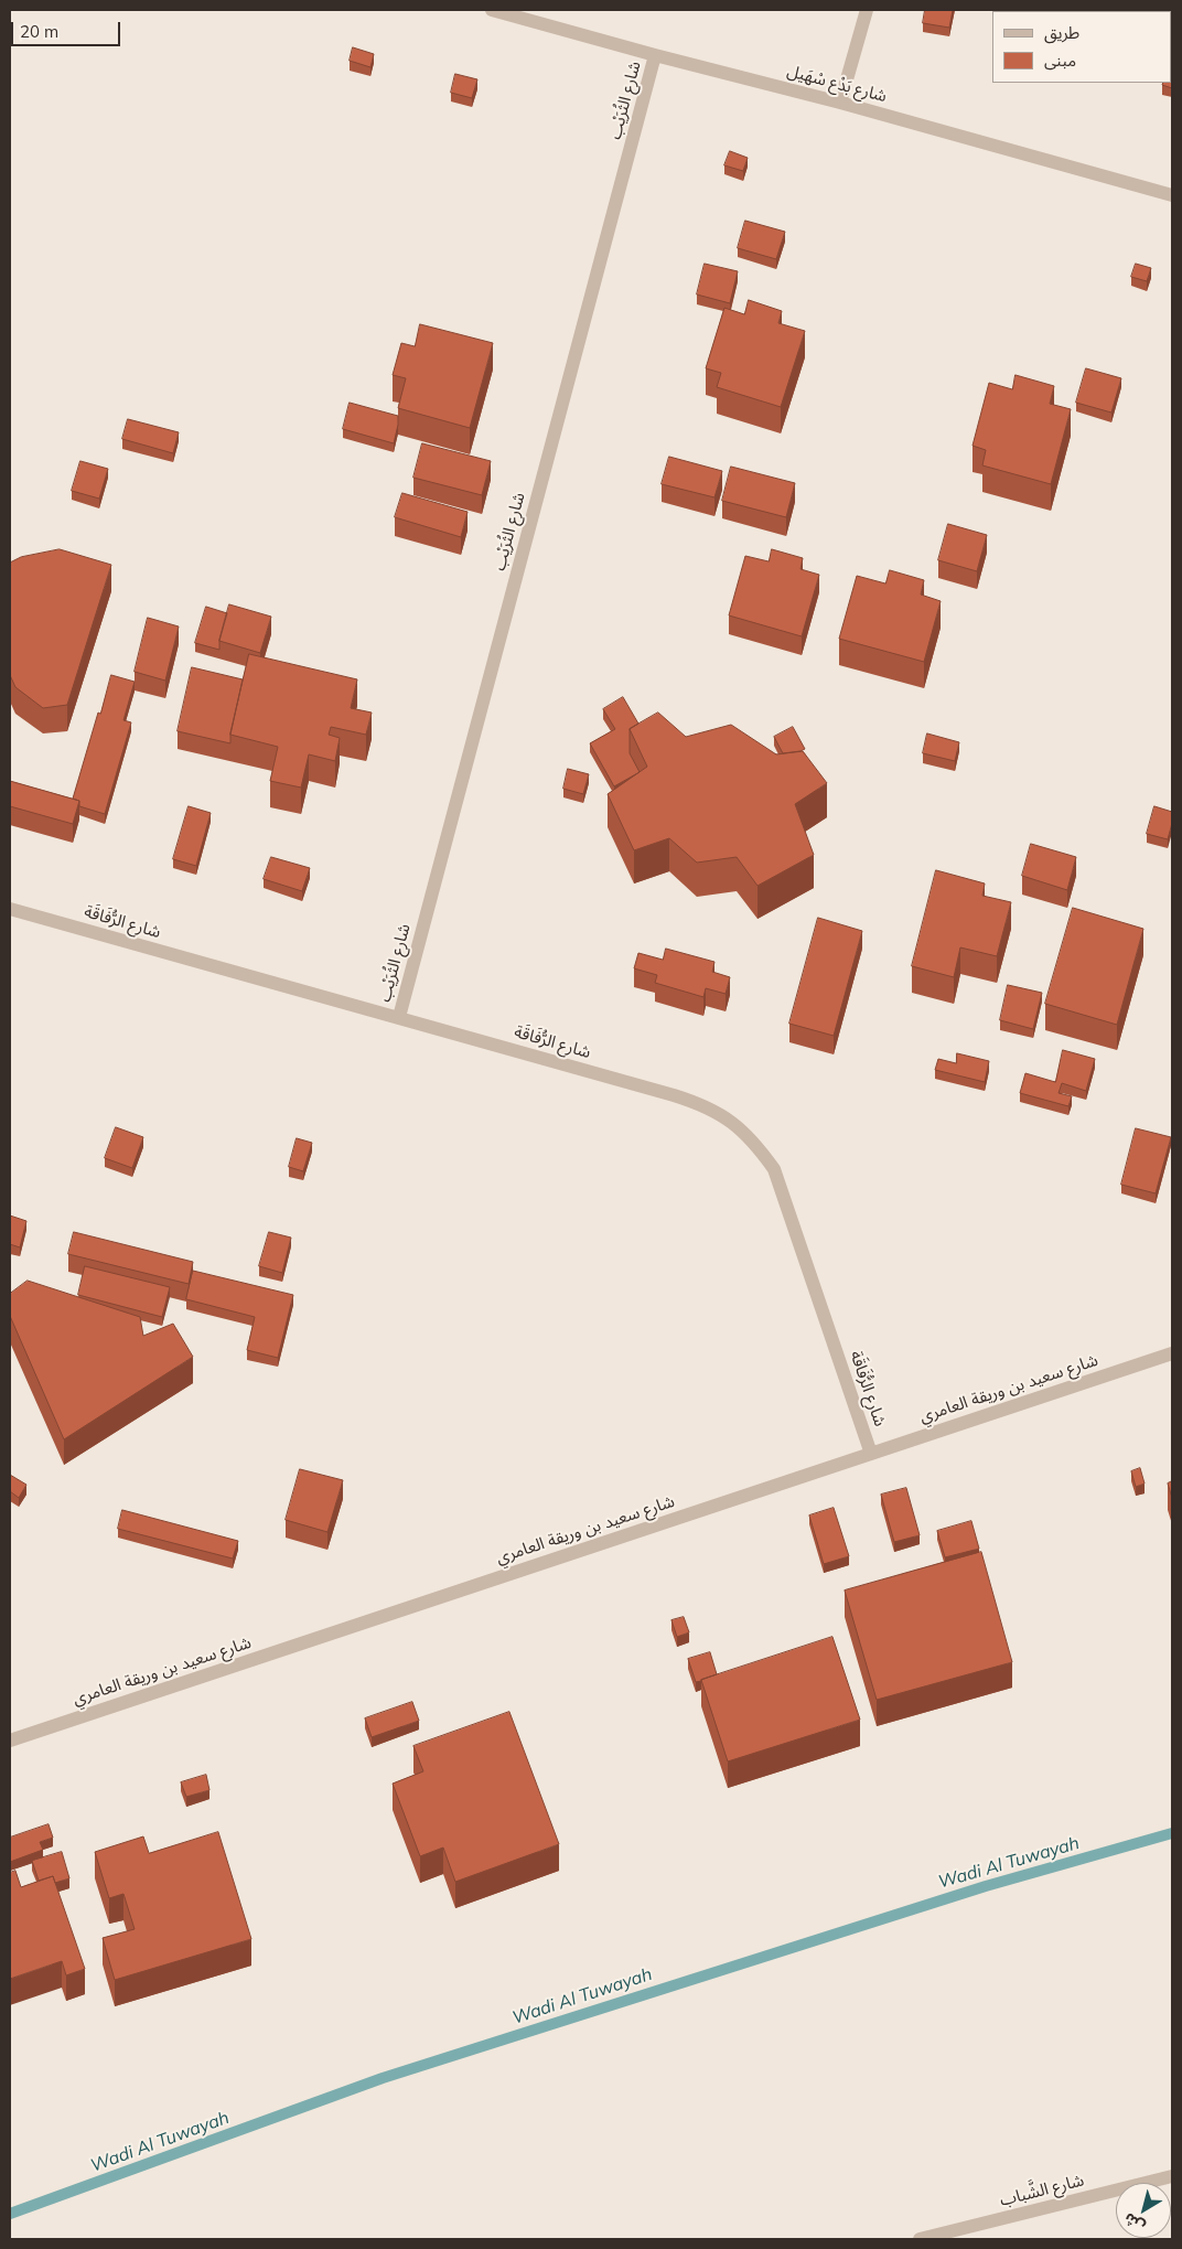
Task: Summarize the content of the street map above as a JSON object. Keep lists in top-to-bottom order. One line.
{"streets":{"street":["شارع بَدْع سْهَيل","شارع الثُرَيْب","شارع الرُّفَاقَة","شارع سعيد بن وريقة العامري","شارع الشَّباب"]},"crossings":[["شارع بَدْع سْهَيل","شارع الثُرَيْب"],["شارع الثُرَيْب","شارع الرُّفَاقَة"],["شارع الرُّفَاقَة","شارع سعيد بن وريقة العامري"]],"water":["Wadi Al Tuwayah"],"legend":["طريق","مبنى"],"scale_bar":"20 m","north":"bottom left"}
